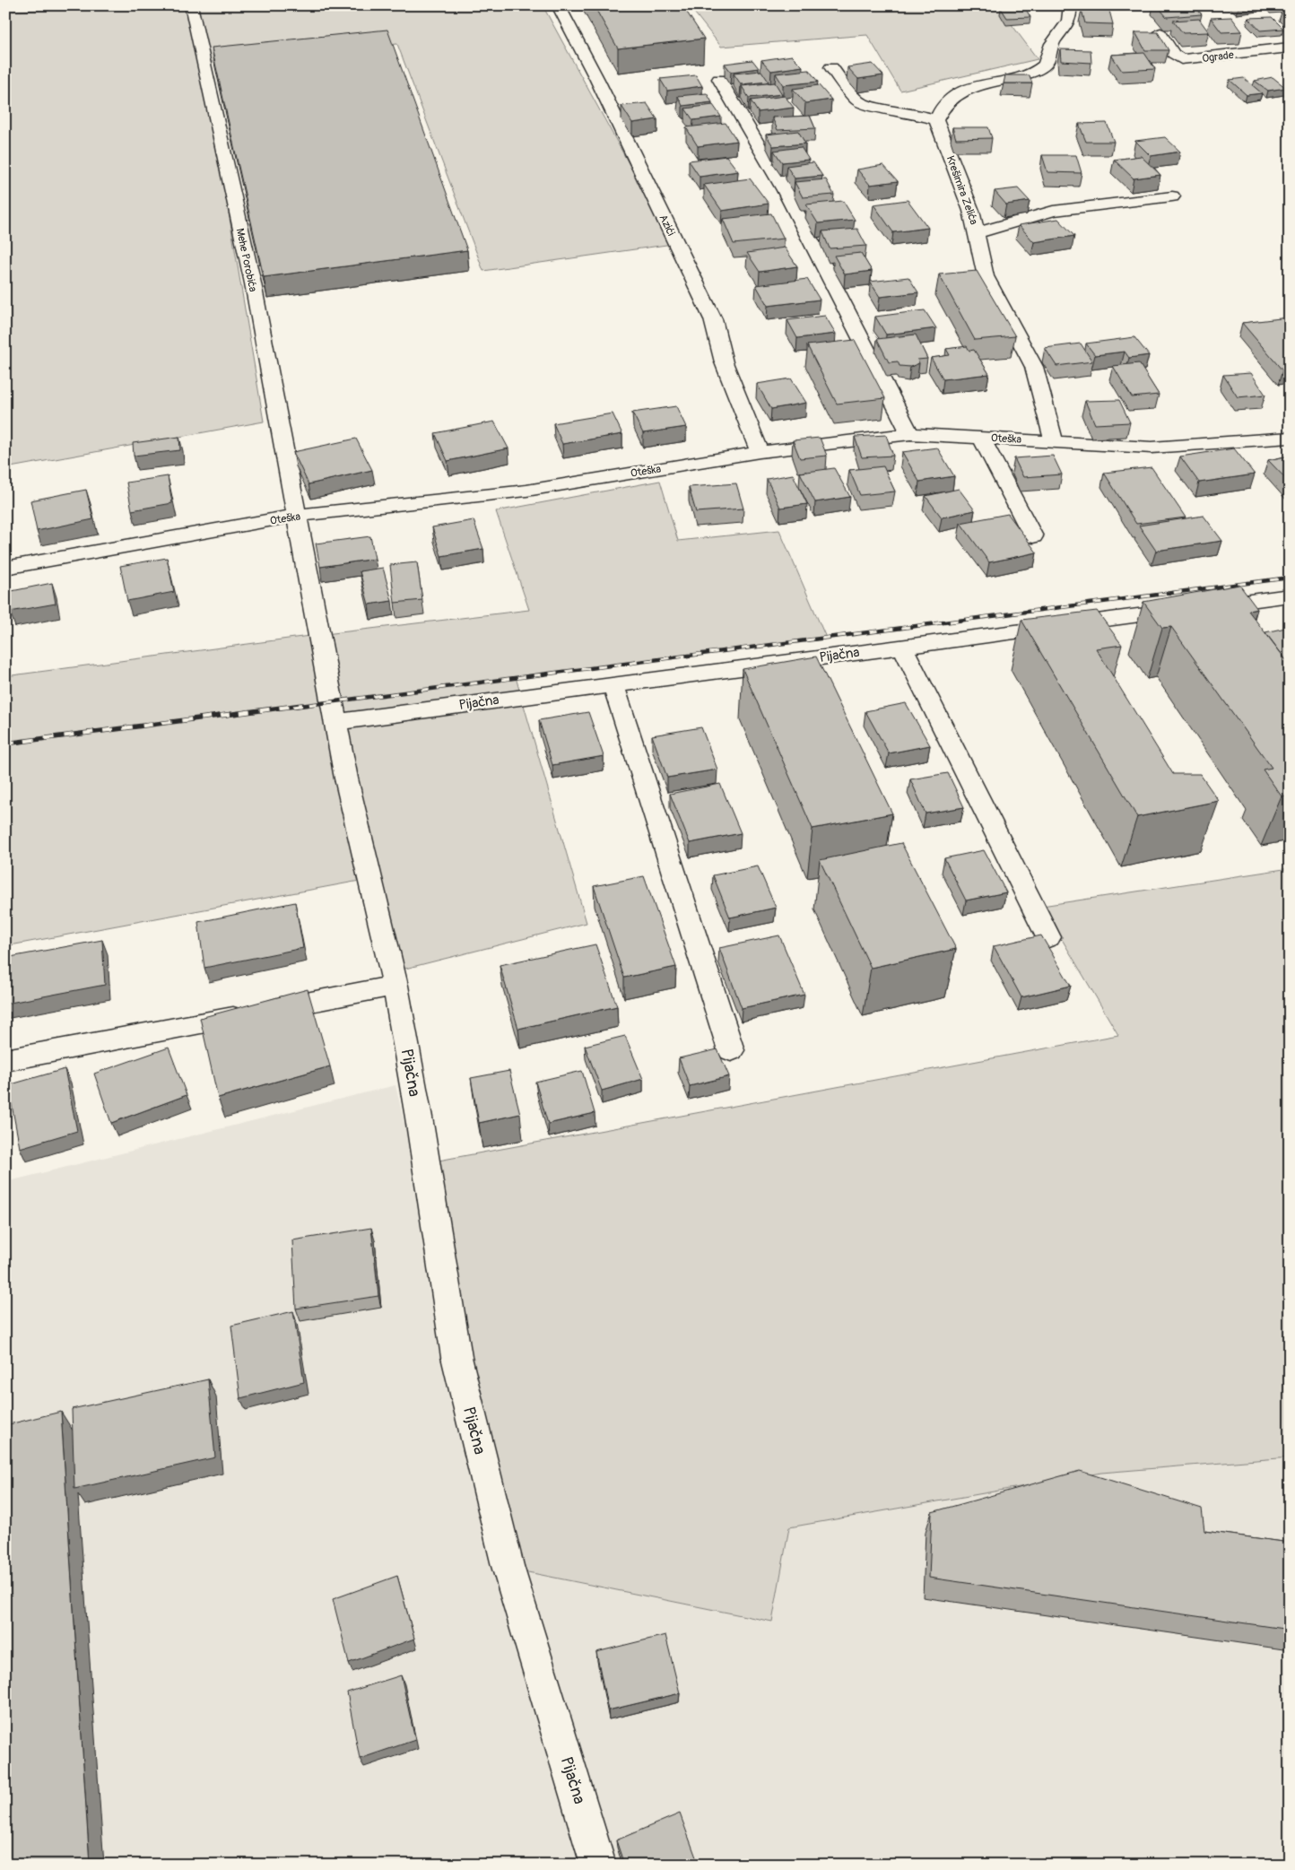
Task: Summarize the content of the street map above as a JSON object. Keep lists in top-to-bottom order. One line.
{"streets":{"street":["Ograde","Krešimira Zelića","Azići","Mehe Porobića","Oteška","Pijačna"]},"crossings":[["Krešimira Zelića","Oteška"],["Azići","Oteška"],["Mehe Porobića","Oteška"],["Mehe Porobića","Pijačna"],["Oteška","Pijačna"]]}
